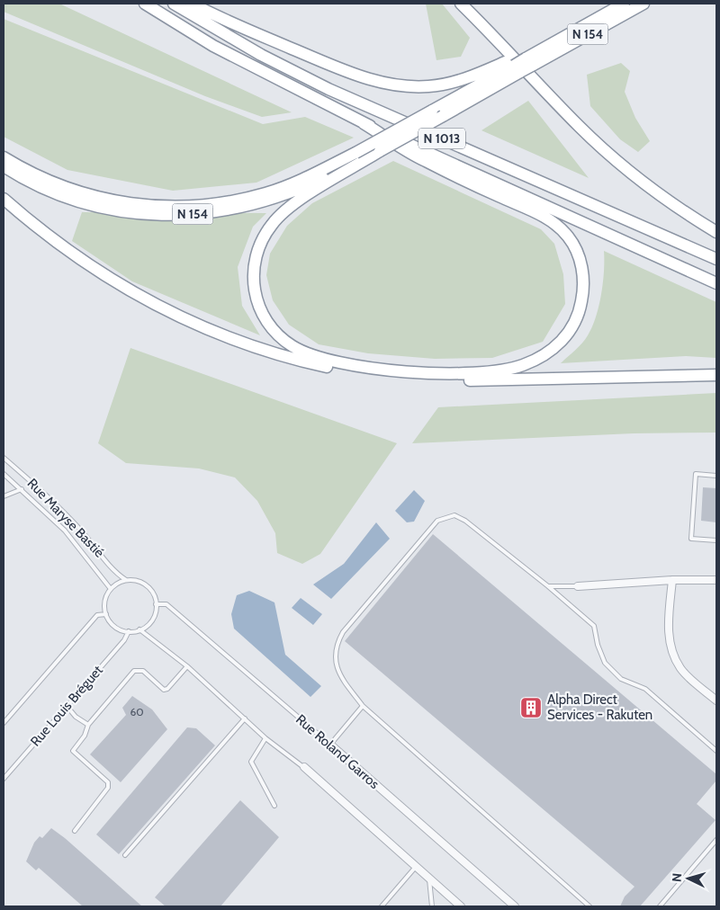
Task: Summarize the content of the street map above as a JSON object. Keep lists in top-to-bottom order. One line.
{"streets":{"highway":["N 154","N 1013"],"street":["Rue Roland Garros"],"lane":["Rue Maryse Bastié","Rue Louis Bréguet"]},"crossings":[["Rue Maryse Bastié","Rue Louis Bréguet"],["Rue Maryse Bastié","Rue Roland Garros"],["Rue Louis Bréguet","Rue Roland Garros"]],"places":{"building":["Alpha Direct Services - Rakuten"]},"house_numbers":["60"],"north":"left"}
